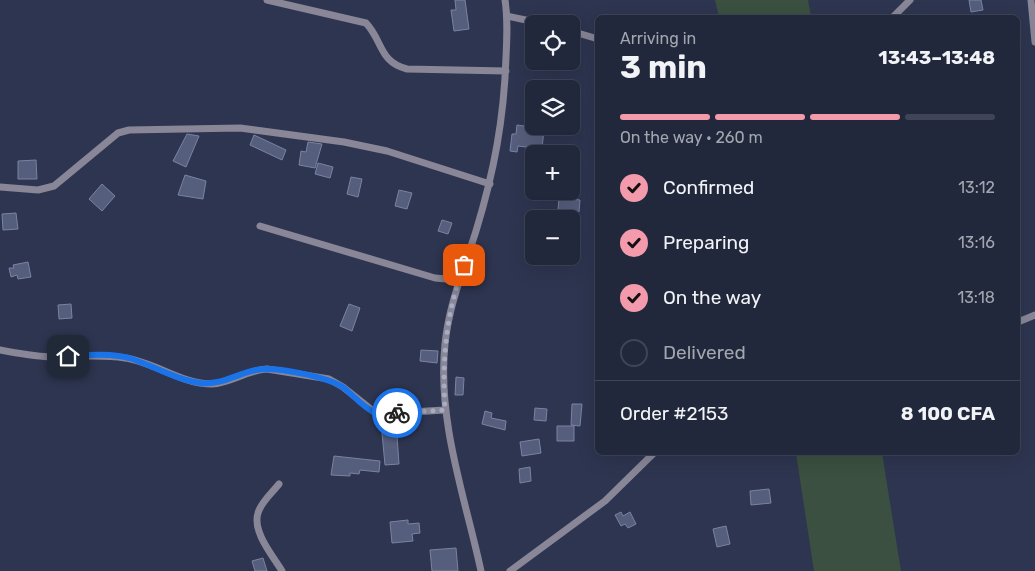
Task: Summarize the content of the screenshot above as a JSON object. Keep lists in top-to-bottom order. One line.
{"page":{"map_buttons":["+","−"],"heading":["3 min","Arriving in","13:43–13:48"],"panel":["Order #2153","8 100 CFA"],"bar":"On the way · 260 m","list":[["Confirmed","13:12"],["Preparing","13:16"],["On the way","13:18"],"Delivered"]}}
